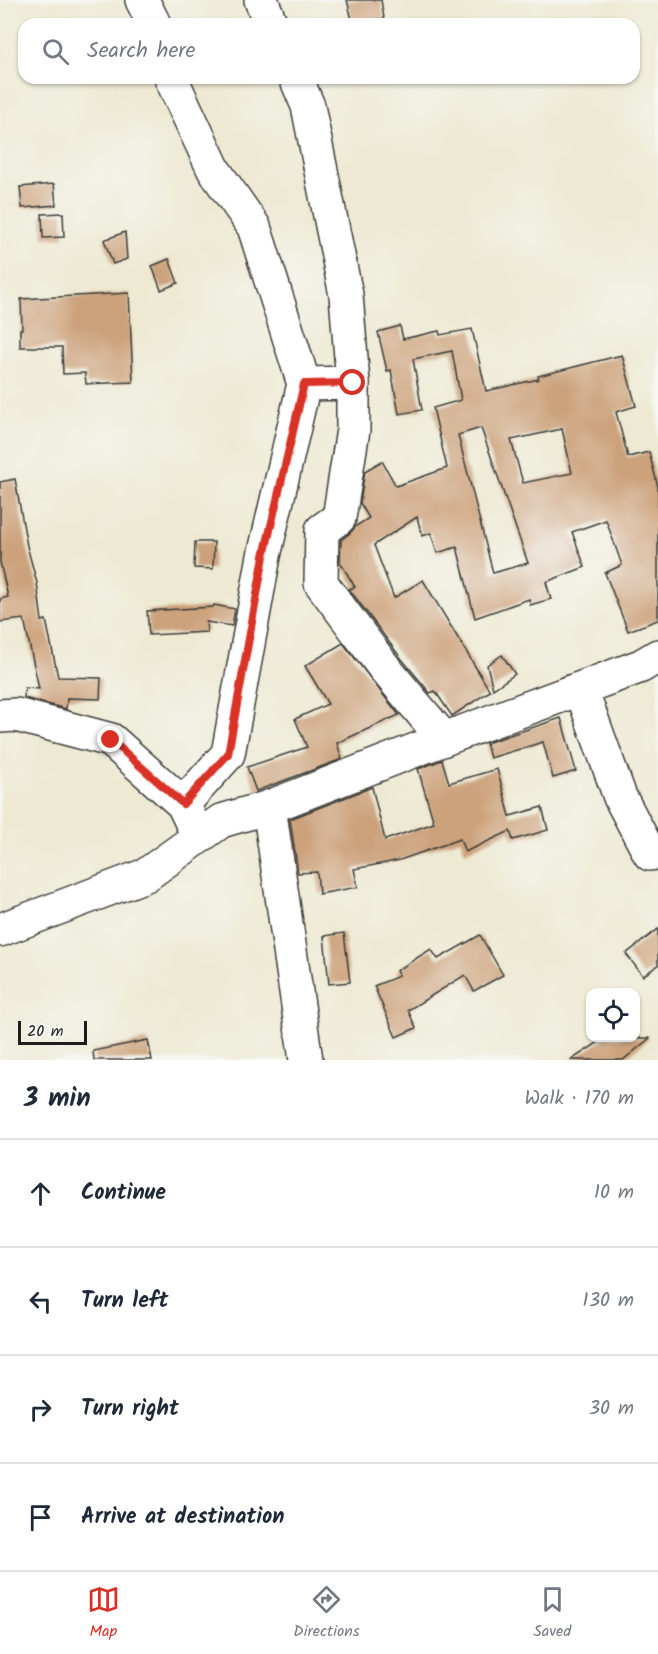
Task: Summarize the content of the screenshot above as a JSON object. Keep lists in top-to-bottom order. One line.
{"scale_bar":"20 m","page":{"search":"Search here","scale":"20 m","heading":["3 min","Walk · 170 m"],"list":[["Continue","10 m"],["Turn left","130 m"],["Turn right","30 m"],"Arrive at destination"],"nav":["Map","Directions","Saved"]}}
